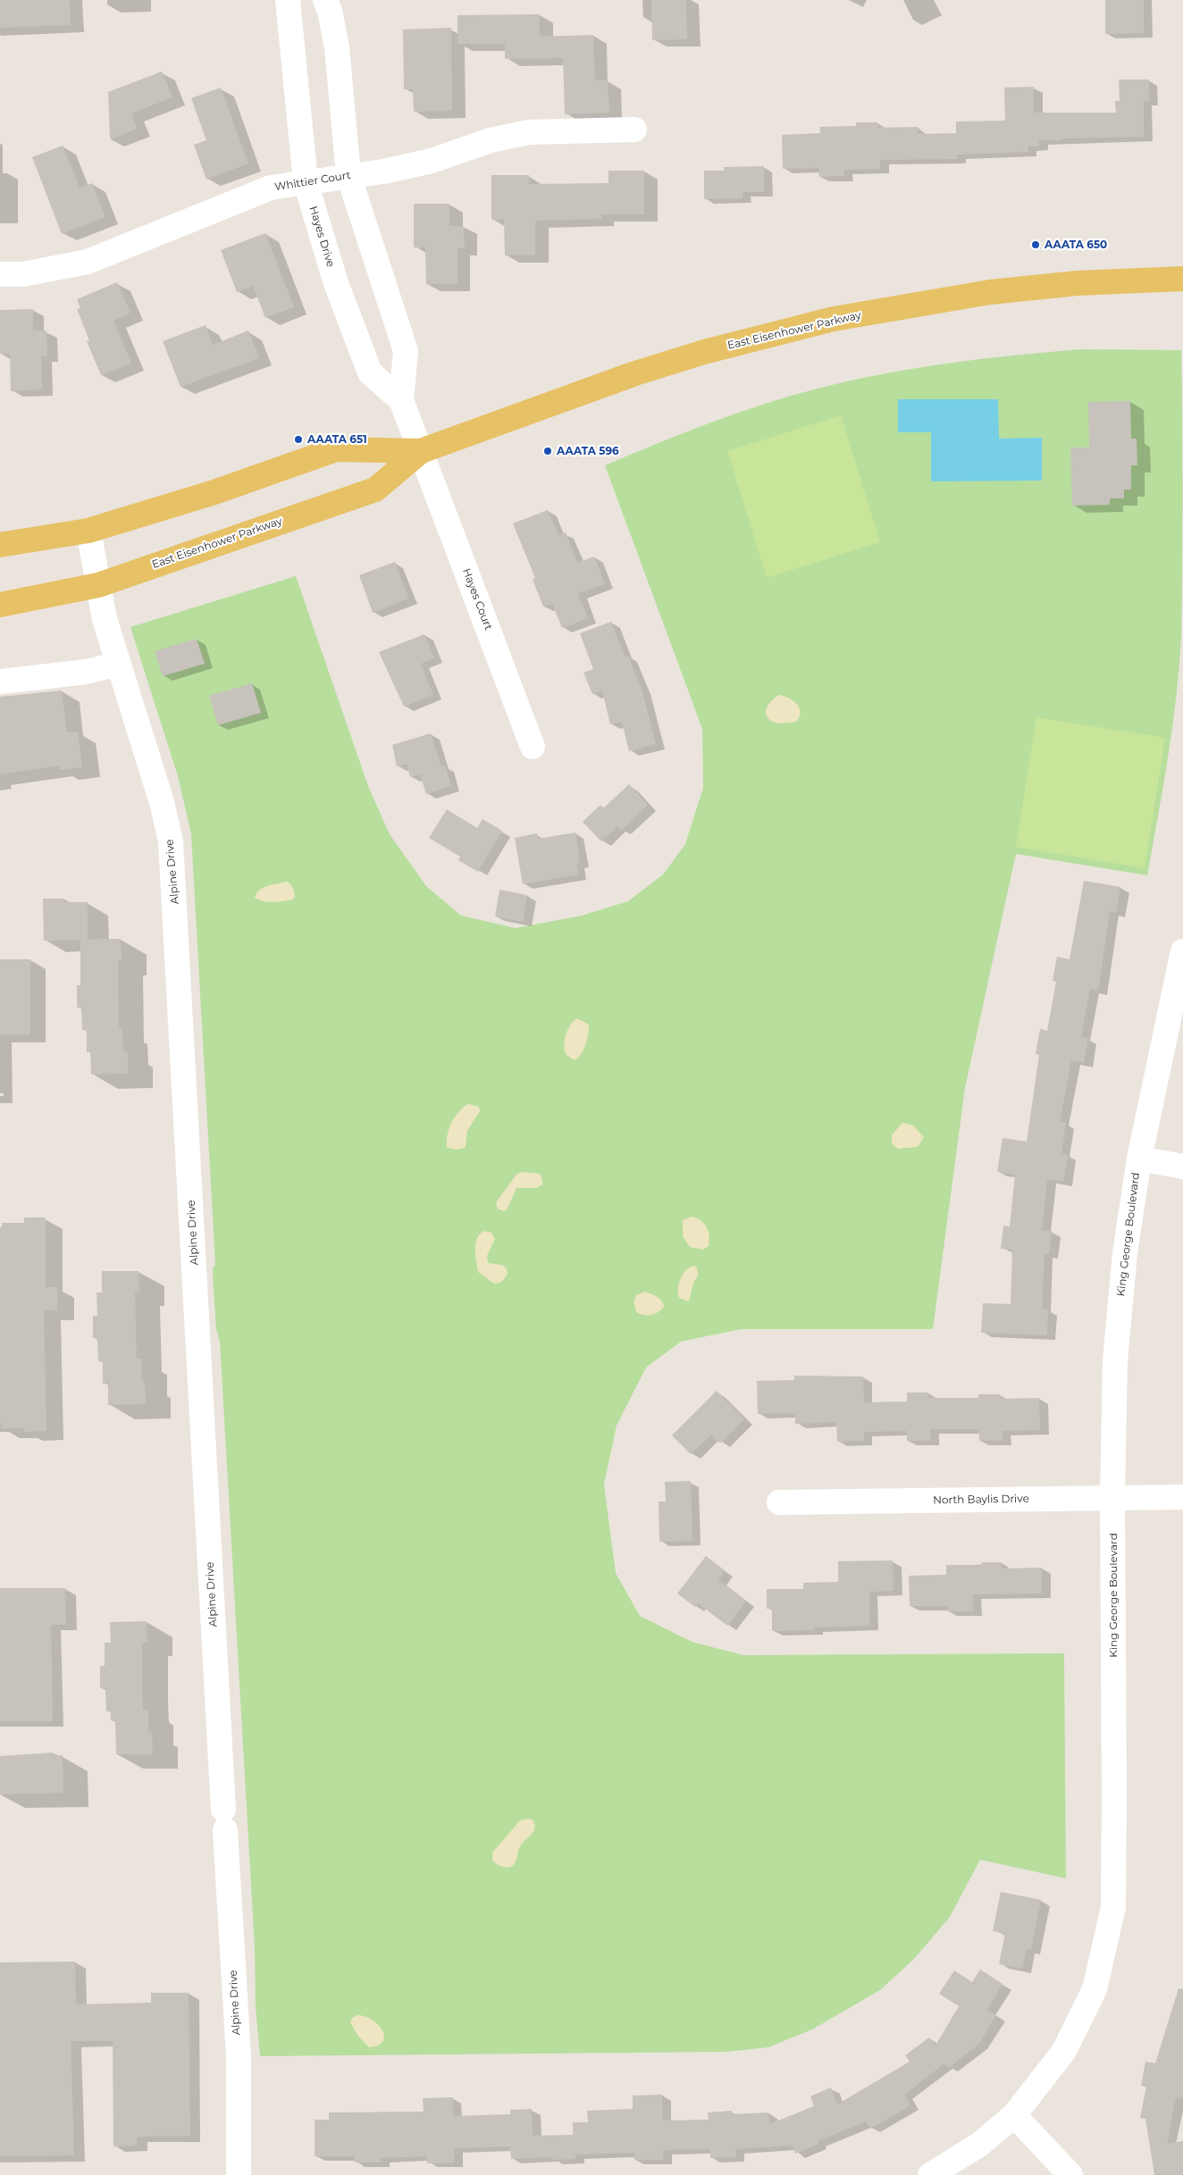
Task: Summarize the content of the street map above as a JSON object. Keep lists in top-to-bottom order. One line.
{"streets":{"main road":["East Eisenhower Parkway"],"street":["Whittier Court","Hayes Drive","Hayes Court","Alpine Drive","King George Boulevard","North Baylis Drive"]},"crossings":[["Whittier Court","Hayes Drive"],["Hayes Drive","East Eisenhower Parkway"],["Hayes Drive","Hayes Court"],["East Eisenhower Parkway","Hayes Court"],["East Eisenhower Parkway","Alpine Drive"],["King George Boulevard","North Baylis Drive"]],"places":["AAATA 650","AAATA 651","AAATA 596"]}
